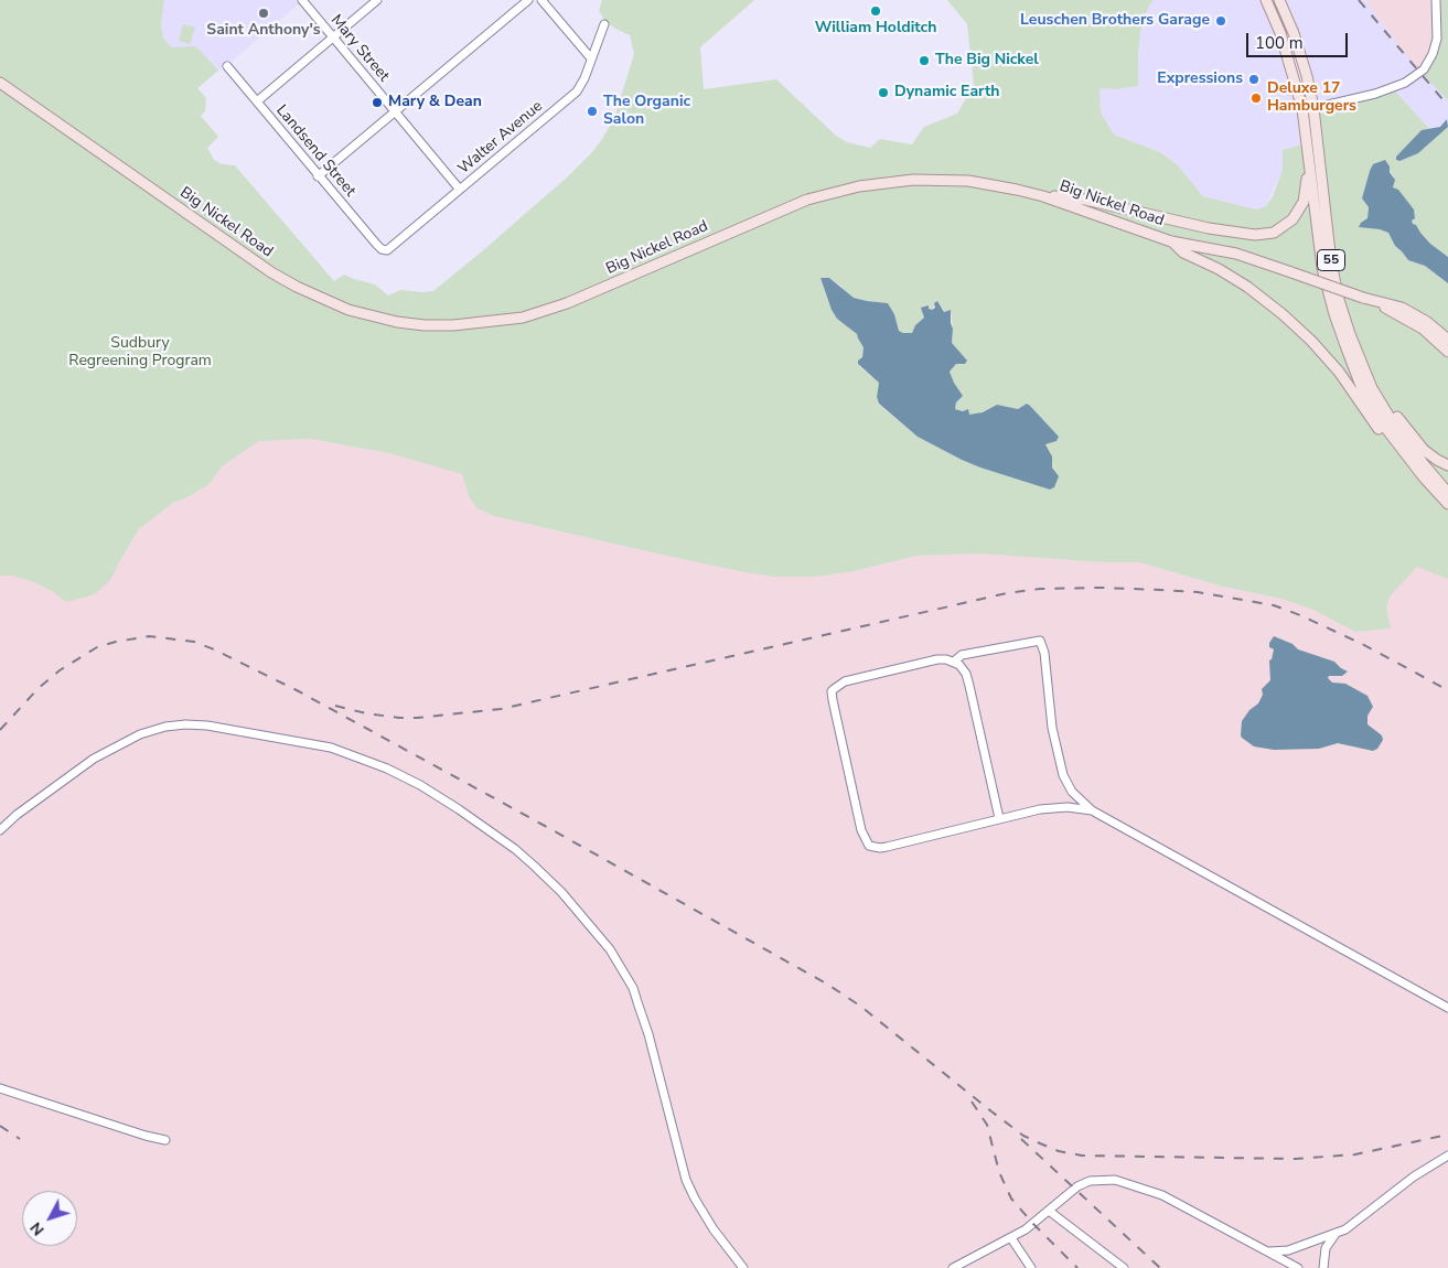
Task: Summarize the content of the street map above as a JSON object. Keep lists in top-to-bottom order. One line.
{"streets":{"main road":["Big Nickel Road","55"],"street":["Mary Street","Walter Avenue","Landsend Street"]},"crossings":[["Mary Street","Walter Avenue"],["Walter Avenue","Landsend Street"]],"parks":["Sudbury Regreening Program"],"places":["William Holditch","Saint Anthony's","Leuschen Brothers Garage","The Big Nickel","Expressions","Dynamic Earth","Deluxe 17 Hamburgers","Mary & Dean","The Organic Salon"],"scale_bar":"100 m","north":"bottom left"}
